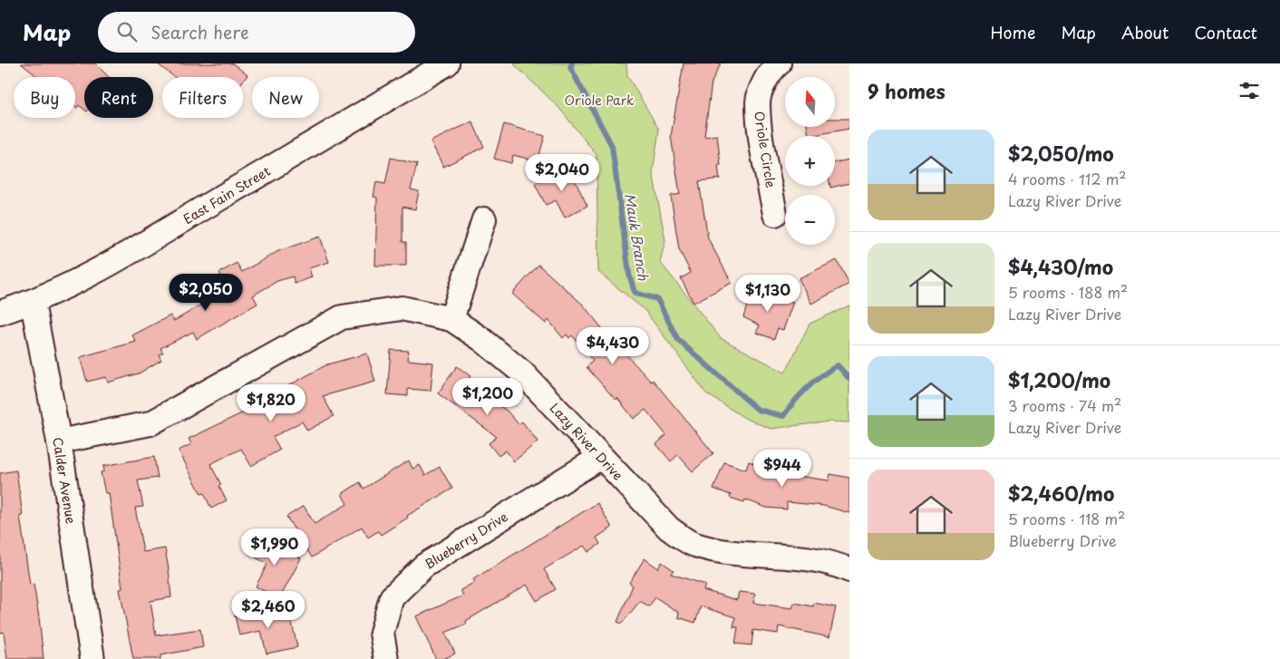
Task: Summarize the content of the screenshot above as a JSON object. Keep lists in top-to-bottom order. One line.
{"streets":{"street":["Oriole Circle","East Fain Street","Lazy River Drive","Calder Avenue","Blueberry Drive"]},"crossings":[["East Fain Street","Calder Avenue"],["Lazy River Drive","Calder Avenue"],["Lazy River Drive","Blueberry Drive"]],"water":["Mauk Branch"],"parks":["Oriole Park"],"north":"top","page":{"header":"Map","search":"Search here","nav":["Home","Map","About","Contact"],"heading":"9 homes","map_buttons":["+","−"],"chip":["Buy","Rent","Filters","New"],"list":[{"name":"$2,050/mo","note":"4 rooms · 112 m² · Lazy River Drive"},{"name":"$4,430/mo","note":"5 rooms · 188 m² · Lazy River Drive"},{"name":"$1,200/mo","note":"3 rooms · 74 m² · Lazy River Drive"},{"name":"$2,460/mo","note":"5 rooms · 118 m² · Blueberry Drive"}],"price":["$2,040","$2,050","$1,130","$4,430","$1,200","$1,820","$944","$1,990","$2,460"]}}
